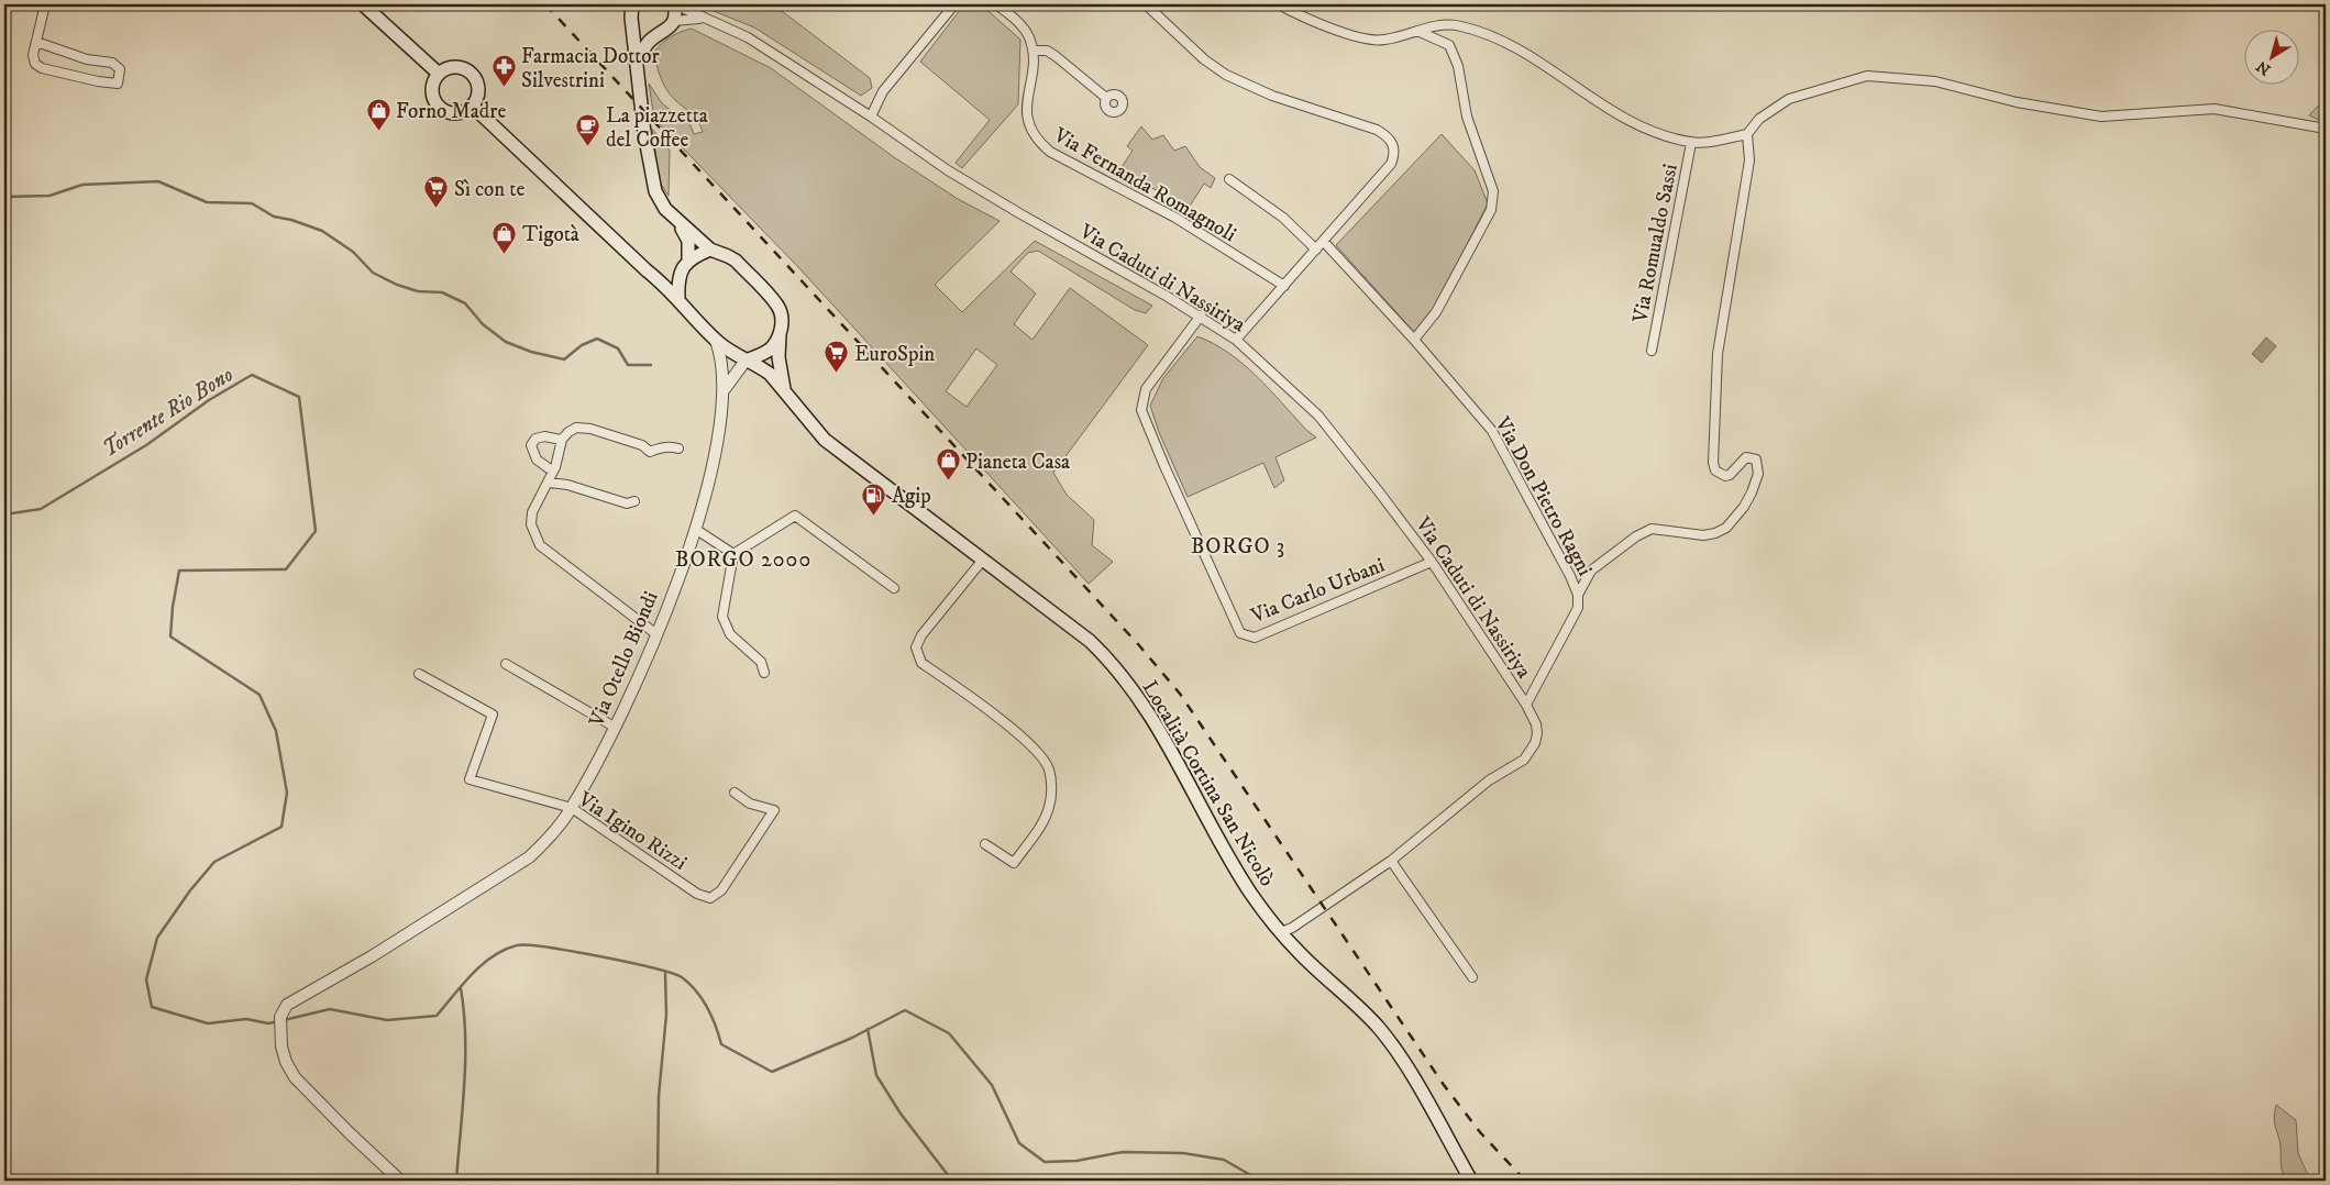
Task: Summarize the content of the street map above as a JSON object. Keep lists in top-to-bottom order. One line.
{"streets":{"main road":["Località Cortina San Nicolò"],"street":["Via Fernanda Romagnoli","Via Romualdo Sassi","Via Caduti di Nassiriya","Via Don Pietro Ragni","Via Carlo Urbani","Via Otello Biondi","Via Igino Rizzi"]},"crossings":[["Via Romualdo Sassi","Via Don Pietro Ragni"],["Via Caduti di Nassiriya","Via Don Pietro Ragni"],["Via Caduti di Nassiriya","Via Carlo Urbani"],["Via Caduti di Nassiriya","Località Cortina San Nicolò"],["Via Otello Biondi","Località Cortina San Nicolò"],["Via Otello Biondi","Via Igino Rizzi"]],"districts":["BORGO 3","BORGO 2000"],"water":["Torrente Rio Bono"],"places":{"pharmacy":["Farmacia Dottor Silvestrini"],"shop":["Forno Madre","Tigotà","Pianeta Casa"],"cafe":["La piazzetta del Coffee"],"supermarket":["Sì con te","EuroSpin"],"fuel station":["Agip"]},"north":"bottom left"}
